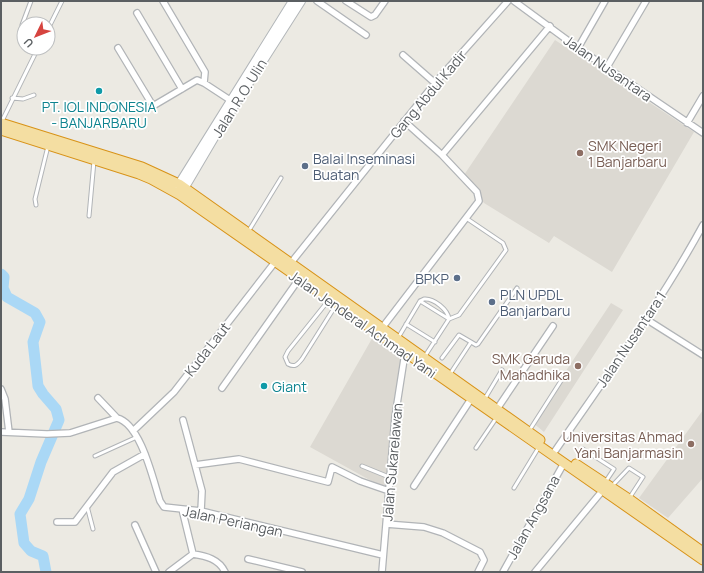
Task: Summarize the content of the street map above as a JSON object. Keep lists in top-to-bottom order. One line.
{"streets":{"highway":["Jalan Jenderal Achmad Yani"],"main road":["Jalan R.O. Ulin"],"street":["Jalan Nusantara","Gang Abdul Kadir","Jalan Nusantara 1","Kuda Laut","Jalan Sukarelawan","Jalan Angsana","Jalan Periangan"]},"crossings":[["Gang Abdul Kadir","Jalan Jenderal Achmad Yani"],["Jalan R.O. Ulin","Jalan Jenderal Achmad Yani"],["Jalan Jenderal Achmad Yani","Jalan Nusantara 1"],["Jalan Jenderal Achmad Yani","Kuda Laut"],["Jalan Jenderal Achmad Yani","Jalan Sukarelawan"],["Jalan Jenderal Achmad Yani","Jalan Angsana"],["Kuda Laut","Jalan Periangan"],["Jalan Sukarelawan","Jalan Periangan"]],"places":["PT. IOL INDONESIA - BANJARBARU","SMK Negeri 1 Banjarbaru","Balai Inseminasi Buatan","BPKP","PLN UPDL Banjarbaru","SMK Garuda Mahadhika","Giant","Universitas Ahmad Yani Banjarmasin"],"north":"bottom left"}
